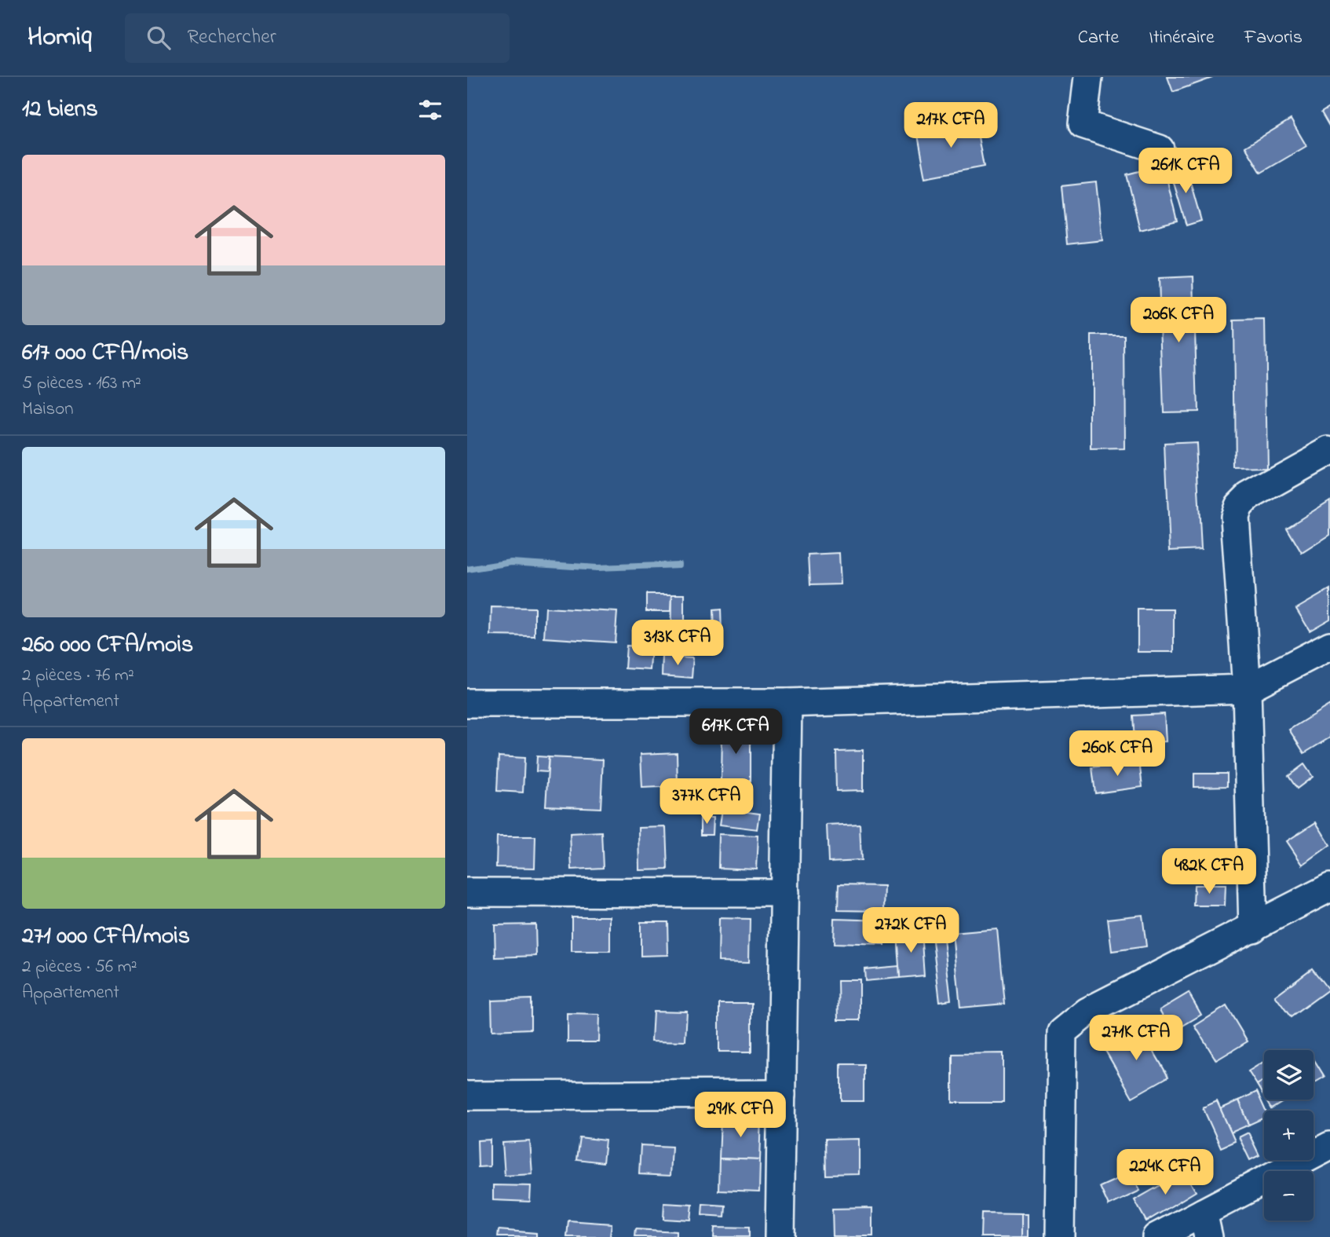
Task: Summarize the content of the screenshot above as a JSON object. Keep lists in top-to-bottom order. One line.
{"page":{"header":"Homiq","search":"Rechercher","nav":["Carte","Itinéraire","Favoris"],"heading":"12 biens","price":["217K CFA","261K CFA","206K CFA","313K CFA","617K CFA","260K CFA","377K CFA","482K CFA","272K CFA","271K CFA","291K CFA","224K CFA"],"list":[{"name":"617 000 CFA/mois","note":"5 pièces · 163 m² · Maison"},{"name":"260 000 CFA/mois","note":"2 pièces · 76 m² · Appartement"},{"name":"271 000 CFA/mois","note":"2 pièces · 56 m² · Appartement"}],"map_buttons":["+","−"]}}
